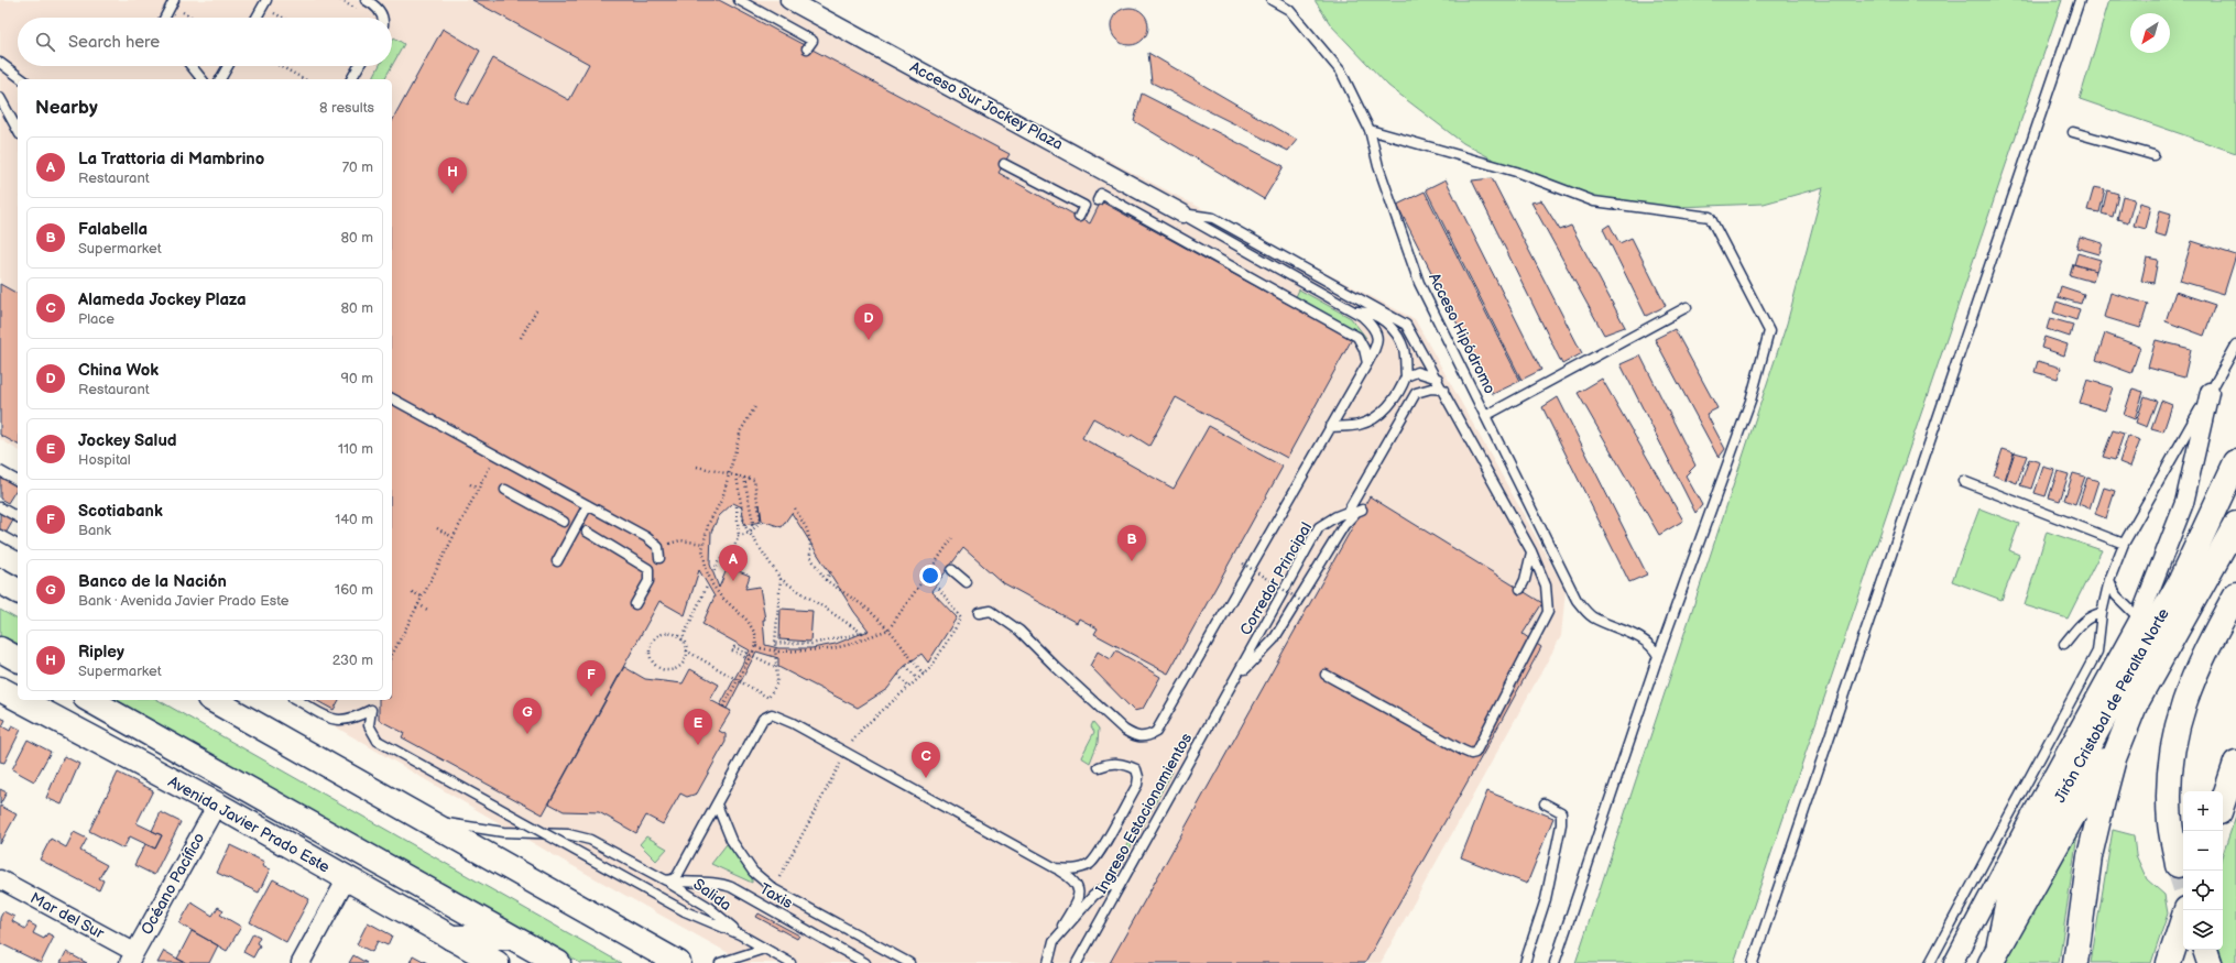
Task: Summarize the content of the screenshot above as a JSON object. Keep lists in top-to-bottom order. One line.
{"streets":{"main road":["Jirón Cristobal de Peralta Norte","Avenida Javier Prado Este"],"street":["Acceso Sur Jockey Plaza","Océano Pacífico","Mar del Sur"],"lane":["Acceso Hipódromo","Corredor Principal","Ingreso Estacionamientos","Salida","Taxis"]},"crossings":[["Corredor Principal","Ingreso Estacionamientos"],["Avenida Javier Prado Este","Océano Pacífico"],["Océano Pacífico","Mar del Sur"],["Salida","Taxis"]],"north":"bottom left","page":{"search":"Search here","heading":["Nearby","8 results"],"list":[{"mark":"A","name":"La Trattoria di Mambrino","note":"Restaurant","value":"70 m"},{"mark":"B","name":"Falabella","note":"Supermarket","value":"80 m"},{"mark":"C","name":"Alameda Jockey Plaza","note":"Place","value":"80 m"},{"mark":"D","name":"China Wok","note":"Restaurant","value":"90 m"},{"mark":"E","name":"Jockey Salud","note":"Hospital","value":"110 m"},{"mark":"F","name":"Scotiabank","note":"Bank","value":"140 m"},{"mark":"G","name":"Banco de la Nación","note":"Bank · Avenida Javier Prado Este","value":"160 m"},{"mark":"H","name":"Ripley","note":"Supermarket","value":"230 m"}],"pins":["H","D","B","A","F","G","E","C"],"map_buttons":["+","−"]}}
